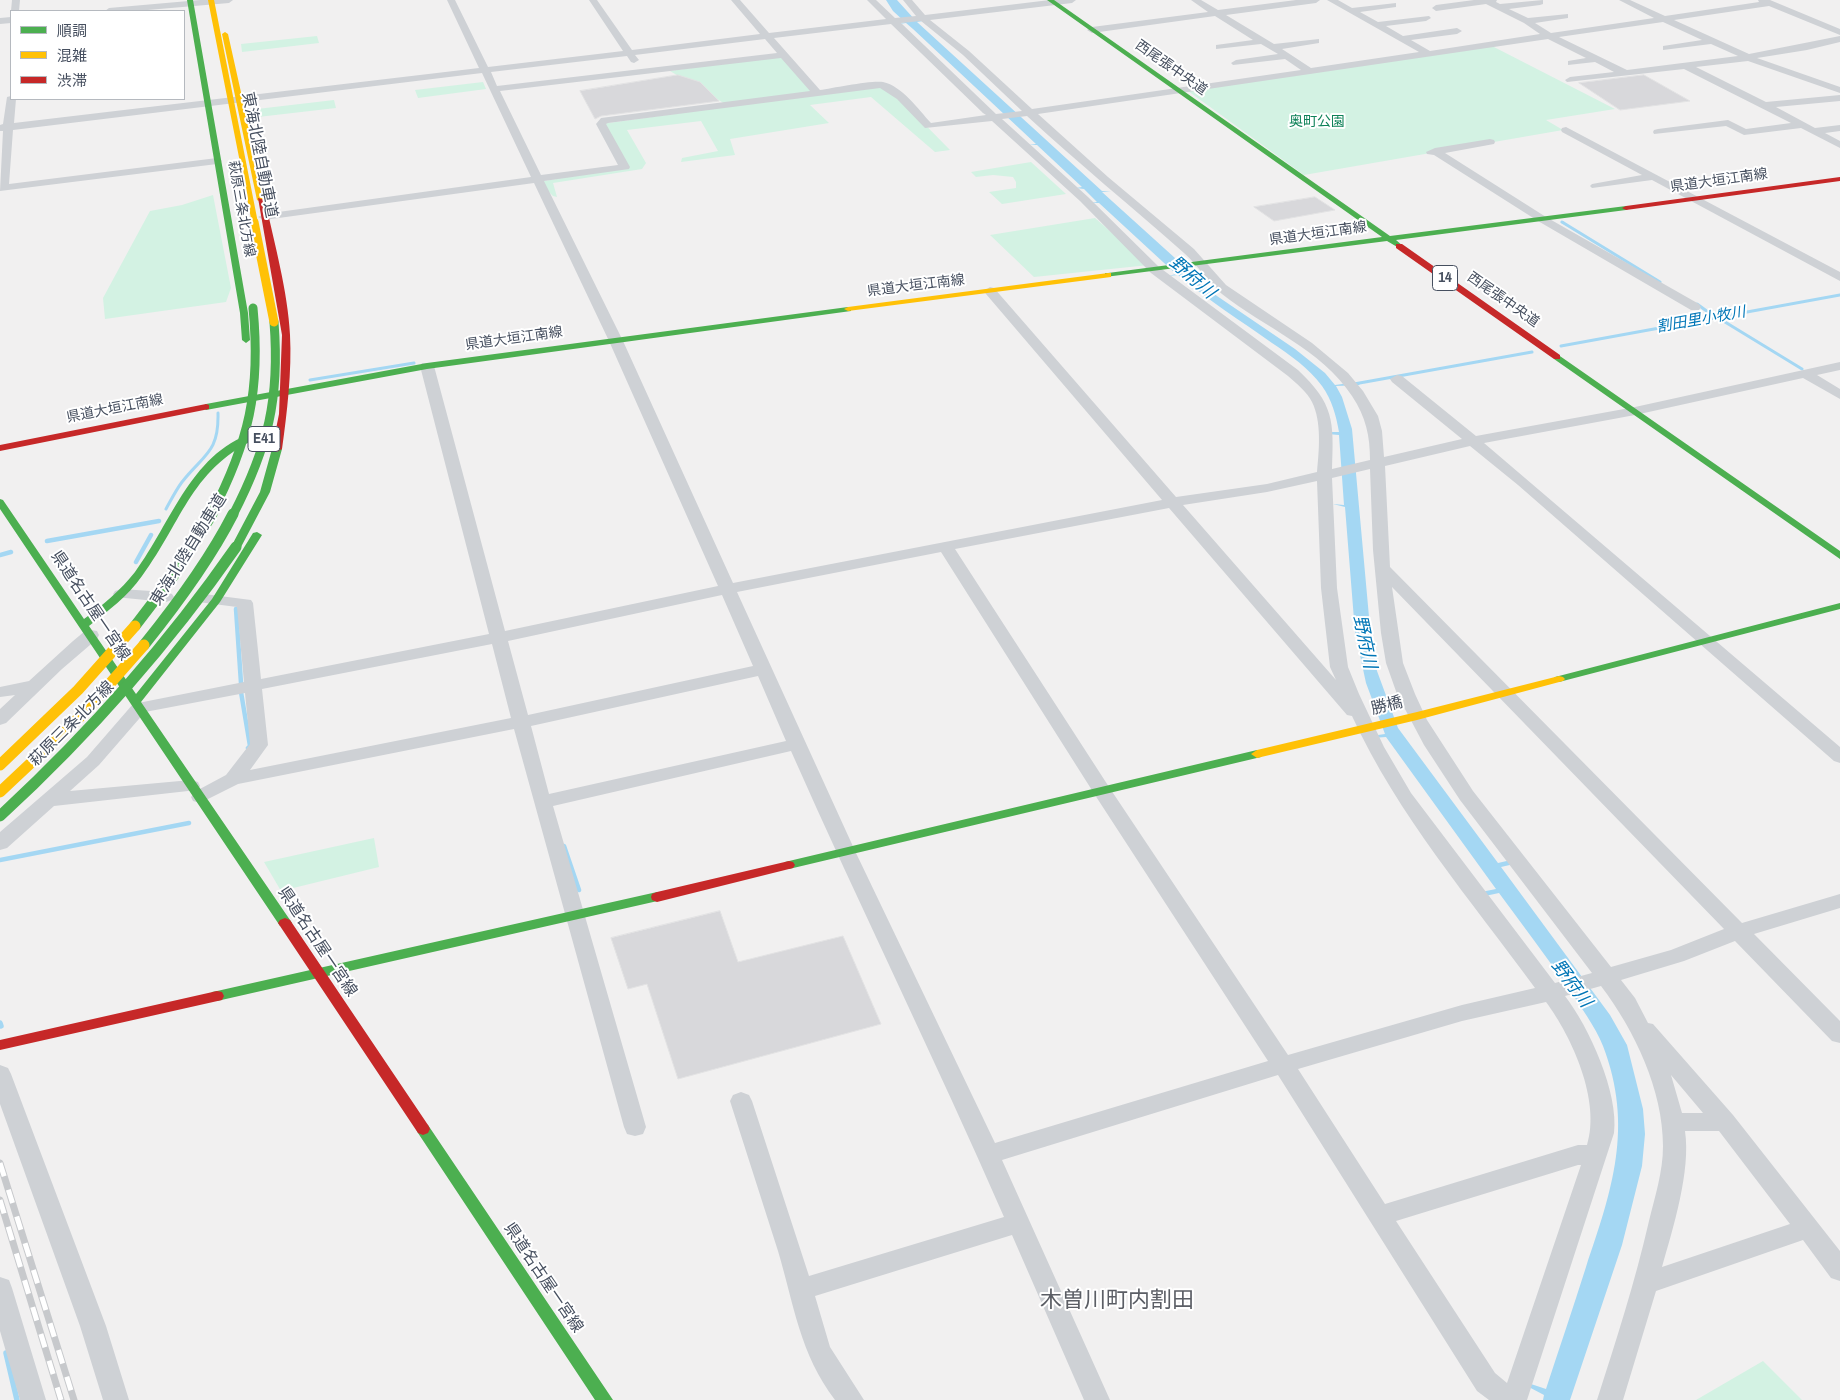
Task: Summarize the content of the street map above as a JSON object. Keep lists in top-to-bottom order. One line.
{"streets":{"main road":["西尾張中央道","東海北陸自動車道","県道大垣江南線","萩原三条北方線","14","E41","県道名古屋一宮線","勝橋"]},"crossings":[["西尾張中央道","県道大垣江南線"],["東海北陸自動車道","萩原三条北方線"],["県道大垣江南線","萩原三条北方線"],["県道名古屋一宮線","勝橋"]],"districts":["木曽川町内割田"],"water":["野府川","割田里小牧川"],"parks":["奥町公園"],"legend":["順調","混雑","渋滞"]}
